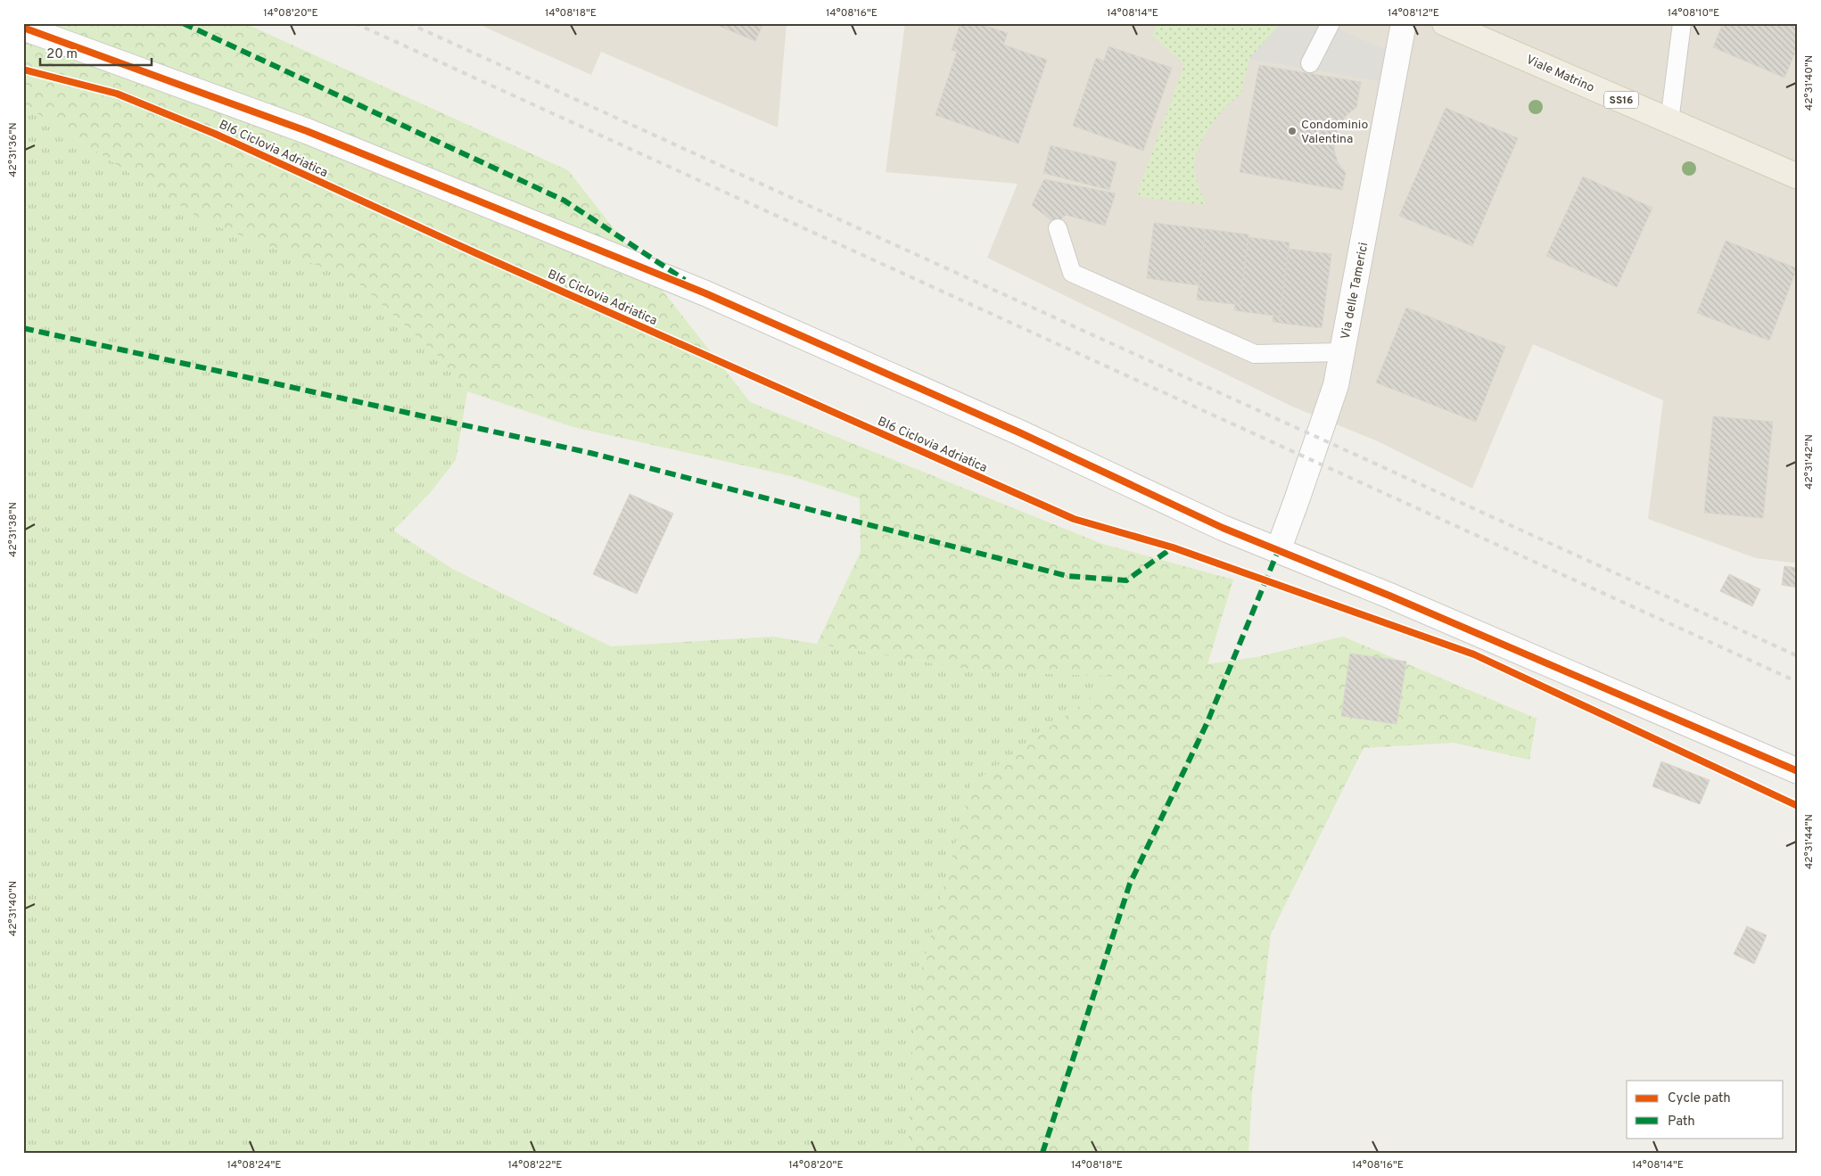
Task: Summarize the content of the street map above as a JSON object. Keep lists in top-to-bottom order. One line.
{"streets":{"main road":["Viale Matrino","SS16"],"street":["Via delle Tamerici"],"cycle path":["BI6 Ciclovia Adriatica"]},"places":["Condominio Valentina"],"legend":["Cycle path","Path"],"scale_bar":"20 m","coordinates":["14°08'20\"E","14°08'18\"E","14°08'16\"E","14°08'14\"E","14°08'12\"E","14°08'10\"E","42°31'40\"N","42°31'36\"N","42°31'42\"N","42°31'38\"N","42°31'44\"N","14°08'24\"E","14°08'22\"E"]}
